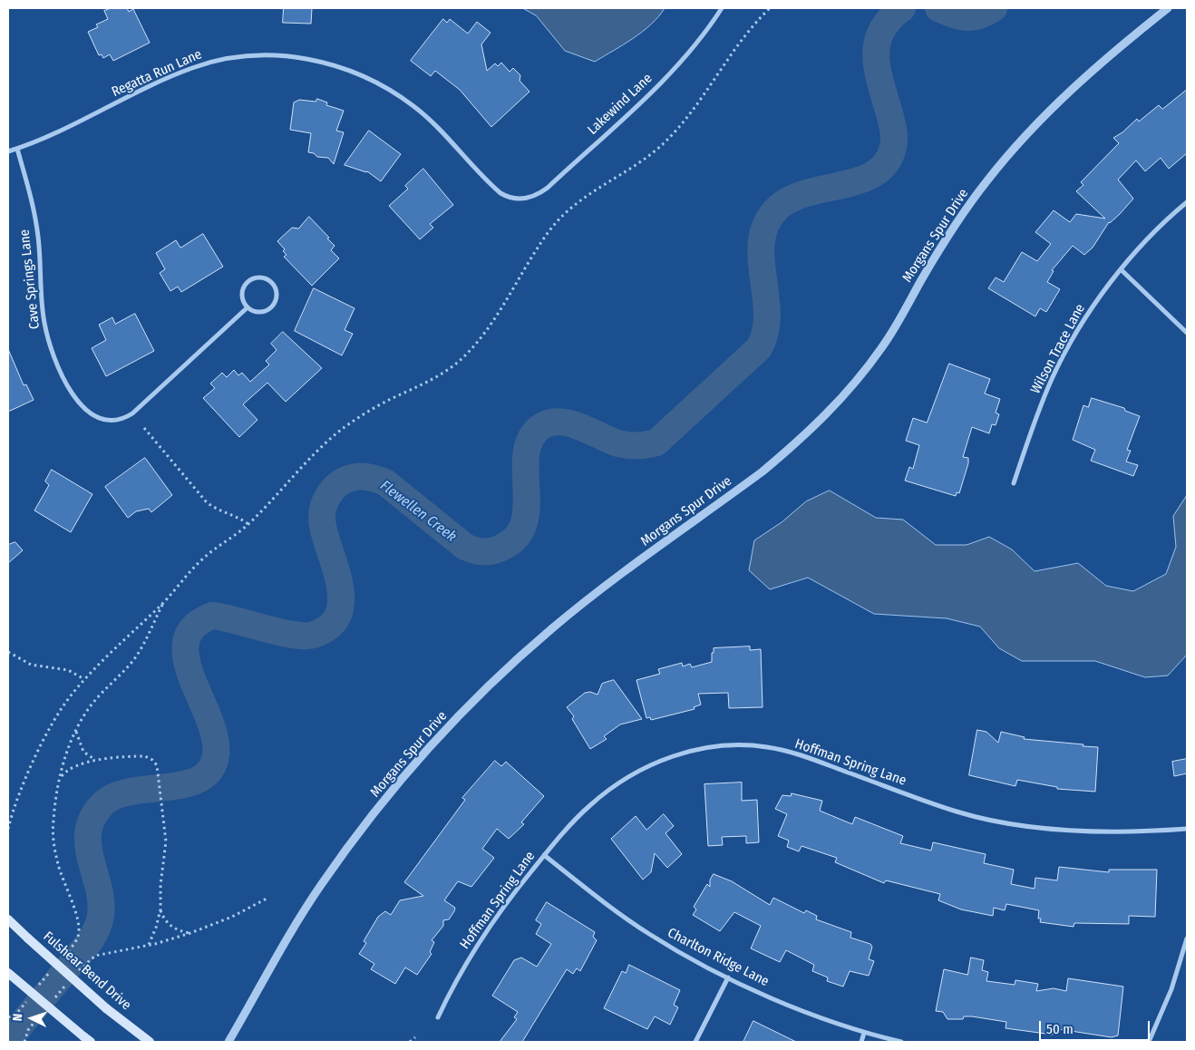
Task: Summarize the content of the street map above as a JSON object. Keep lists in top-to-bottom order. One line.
{"streets":{"main road":["Fulshear Bend Drive"],"street":["Regatta Run Lane","Lakewind Lane","Morgans Spur Drive","Cave Springs Lane","Wilson Trace Lane","Hoffman Spring Lane","Charlton Ridge Lane"]},"crossings":[["Regatta Run Lane","Lakewind Lane"],["Regatta Run Lane","Cave Springs Lane"],["Hoffman Spring Lane","Charlton Ridge Lane"]],"water":["Flewellen Creek"],"scale_bar":"50 m","north":"left"}
